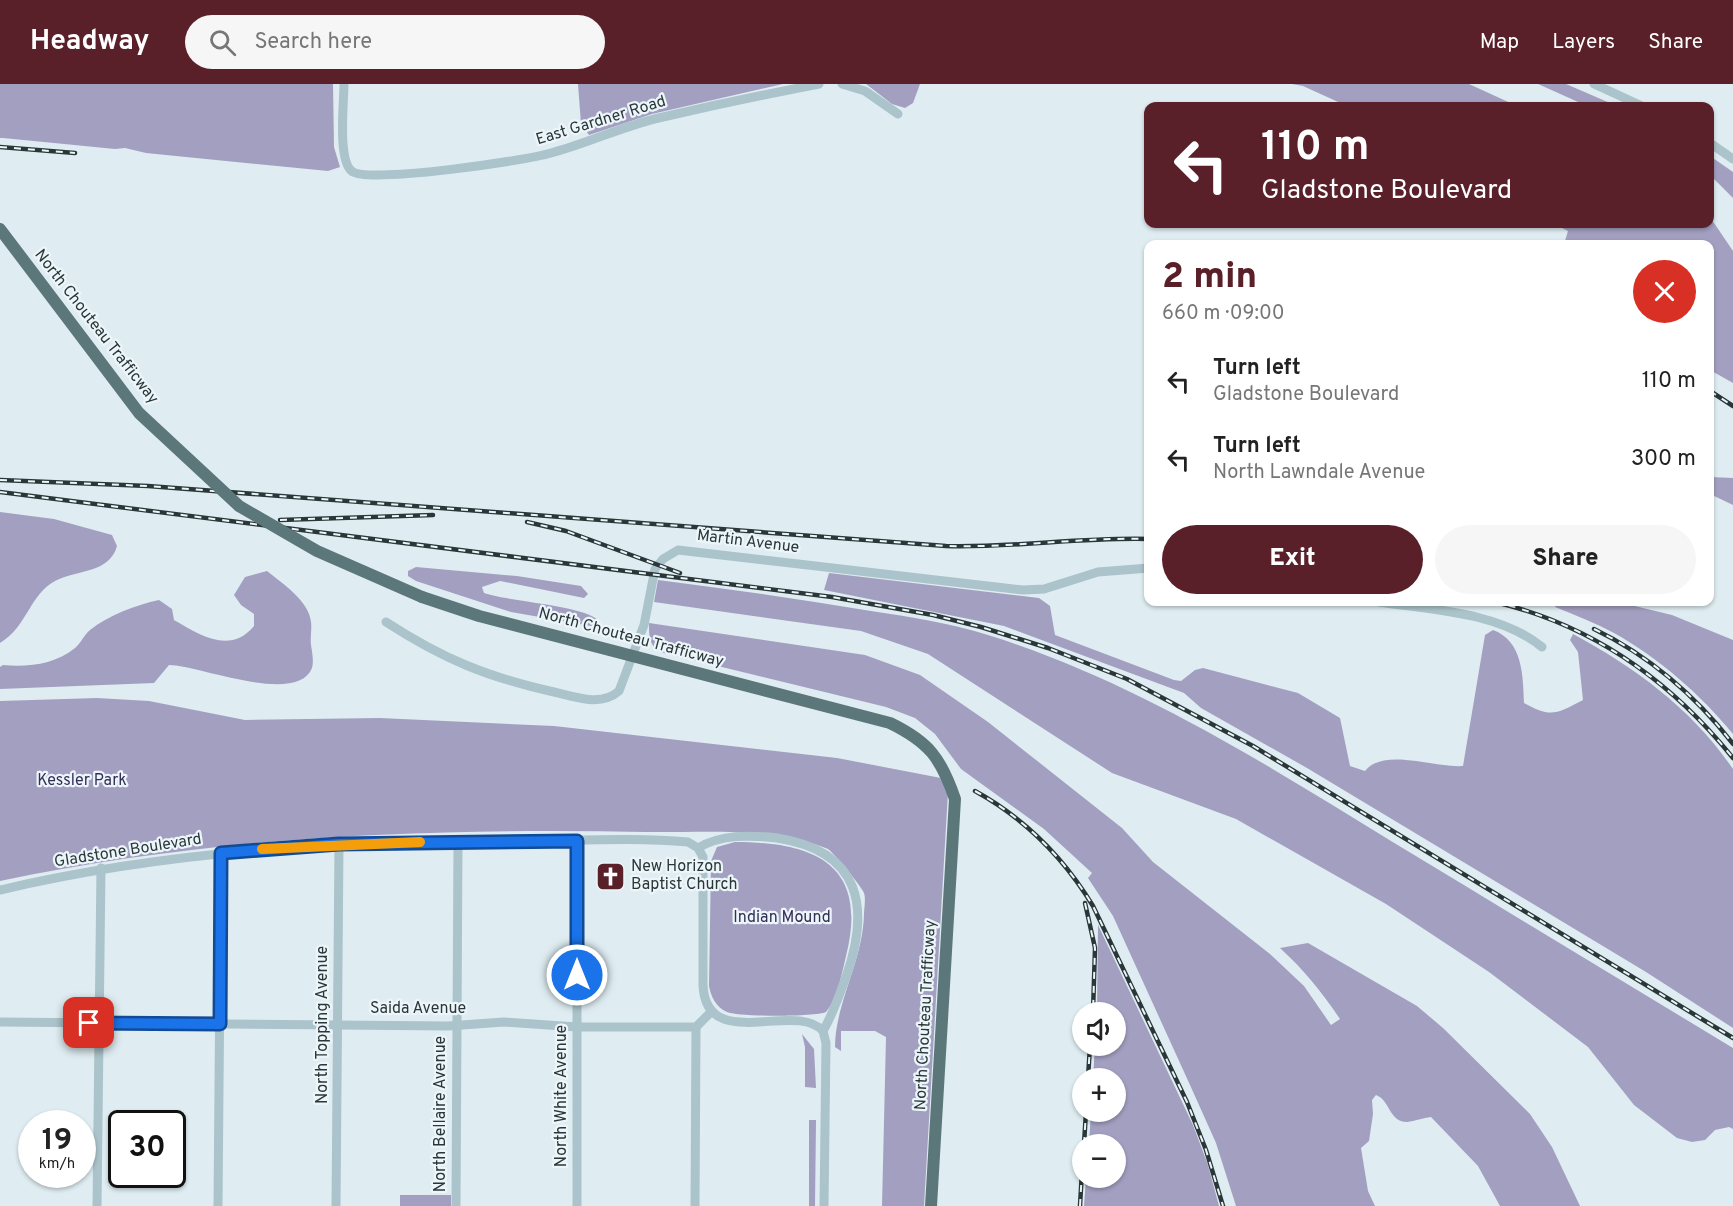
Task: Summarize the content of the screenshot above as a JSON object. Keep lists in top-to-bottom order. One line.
{"streets":{"main road":["North Chouteau Trafficway"],"street":["East Gardner Road","Martin Avenue","Gladstone Boulevard","Saida Avenue","North Topping Avenue","North White Avenue","North Bellaire Avenue"]},"crossings":[["North Chouteau Trafficway","Martin Avenue"],["Gladstone Boulevard","North Topping Avenue"],["Gladstone Boulevard","North White Avenue"],["Gladstone Boulevard","North Bellaire Avenue"],["Saida Avenue","North Topping Avenue"],["Saida Avenue","North White Avenue"],["Saida Avenue","North Bellaire Avenue"]],"parks":["Kessler Park","Indian Mound"],"places":{"church":["New Horizon Baptist Church"]},"page":{"header":"Headway","search":"Search here","nav":["Map","Layers","Share"],"turn":["110 m","Gladstone Boulevard"],"heading":["2 min","660 m · 09:00"],"list":[{"name":"Turn left","note":"Gladstone Boulevard","value":"110 m"},{"name":"Turn left","note":"North Lawndale Avenue","value":"300 m"}],"buttons":["Exit","Share"],"map_buttons":["+","−"],"speed":"19 km/h","limit":"30"}}
